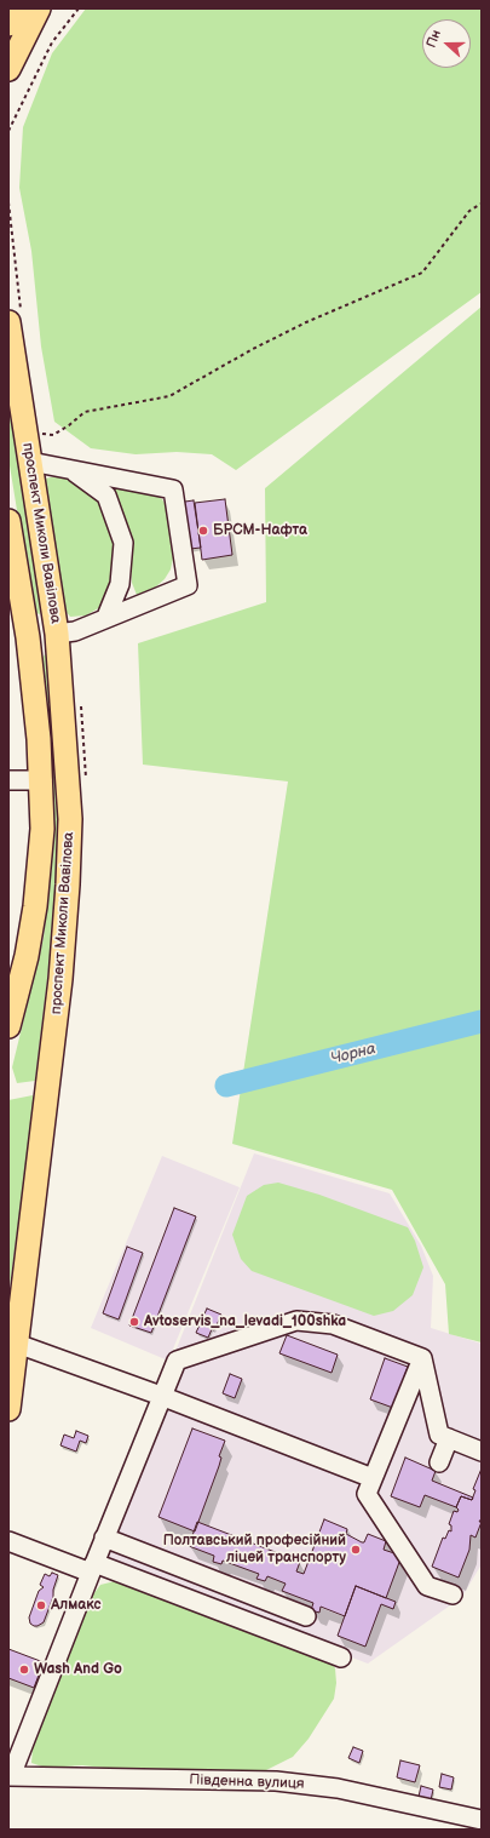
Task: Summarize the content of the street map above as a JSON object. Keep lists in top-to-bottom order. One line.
{"streets":{"main road":["проспект Миколи Вавілова"],"street":["Південна вулиця"]},"water":["Чорна"],"places":["БРСМ-Нафта","Avtoservis_na_levadi_100shka","Полтавський професійний ліцей транспорту","Алмакс","Wash And Go"],"north":"left"}
